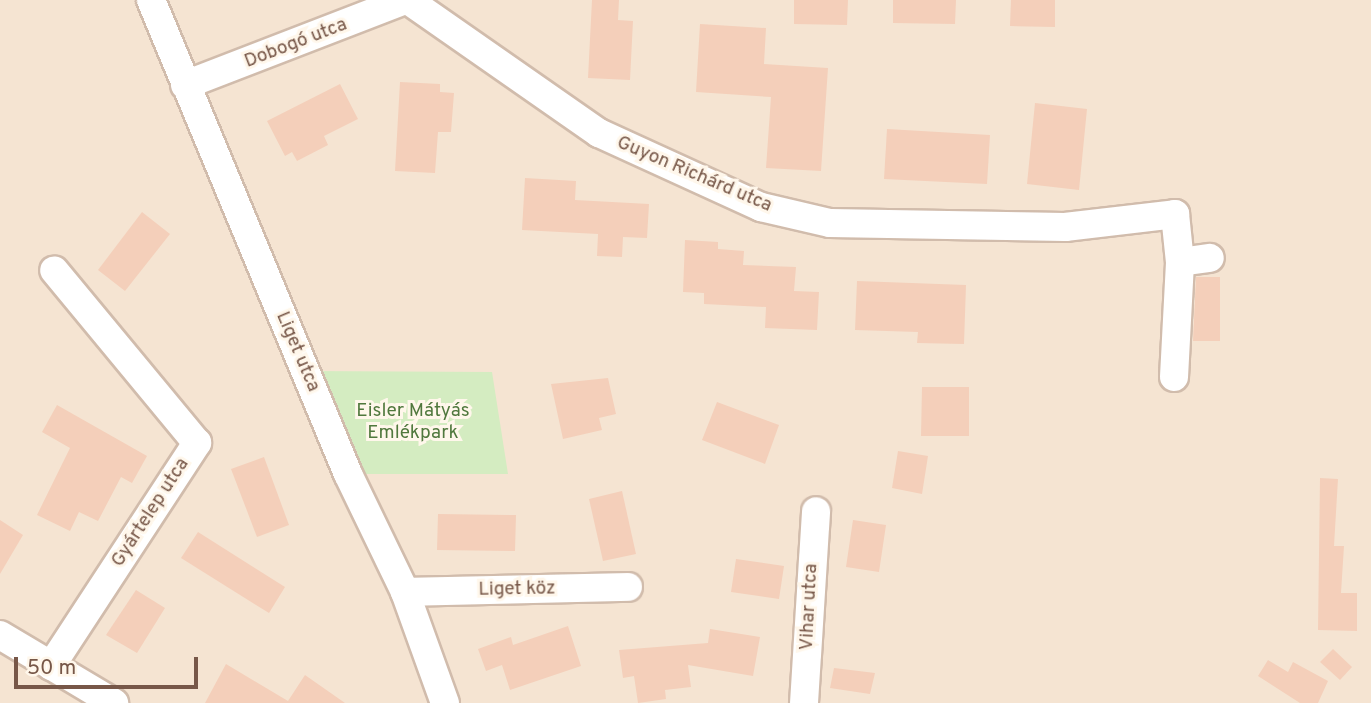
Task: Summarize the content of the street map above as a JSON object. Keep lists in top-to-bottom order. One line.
{"streets":{"street":["Dobogó utca","Guyon Richárd utca","Liget utca","Gyártelep utca","Liget köz","Vihar utca"]},"crossings":[["Dobogó utca","Guyon Richárd utca"],["Dobogó utca","Liget utca"],["Liget utca","Liget köz"]],"parks":["Eisler Mátyás Emlékpark"],"scale_bar":"50 m"}
